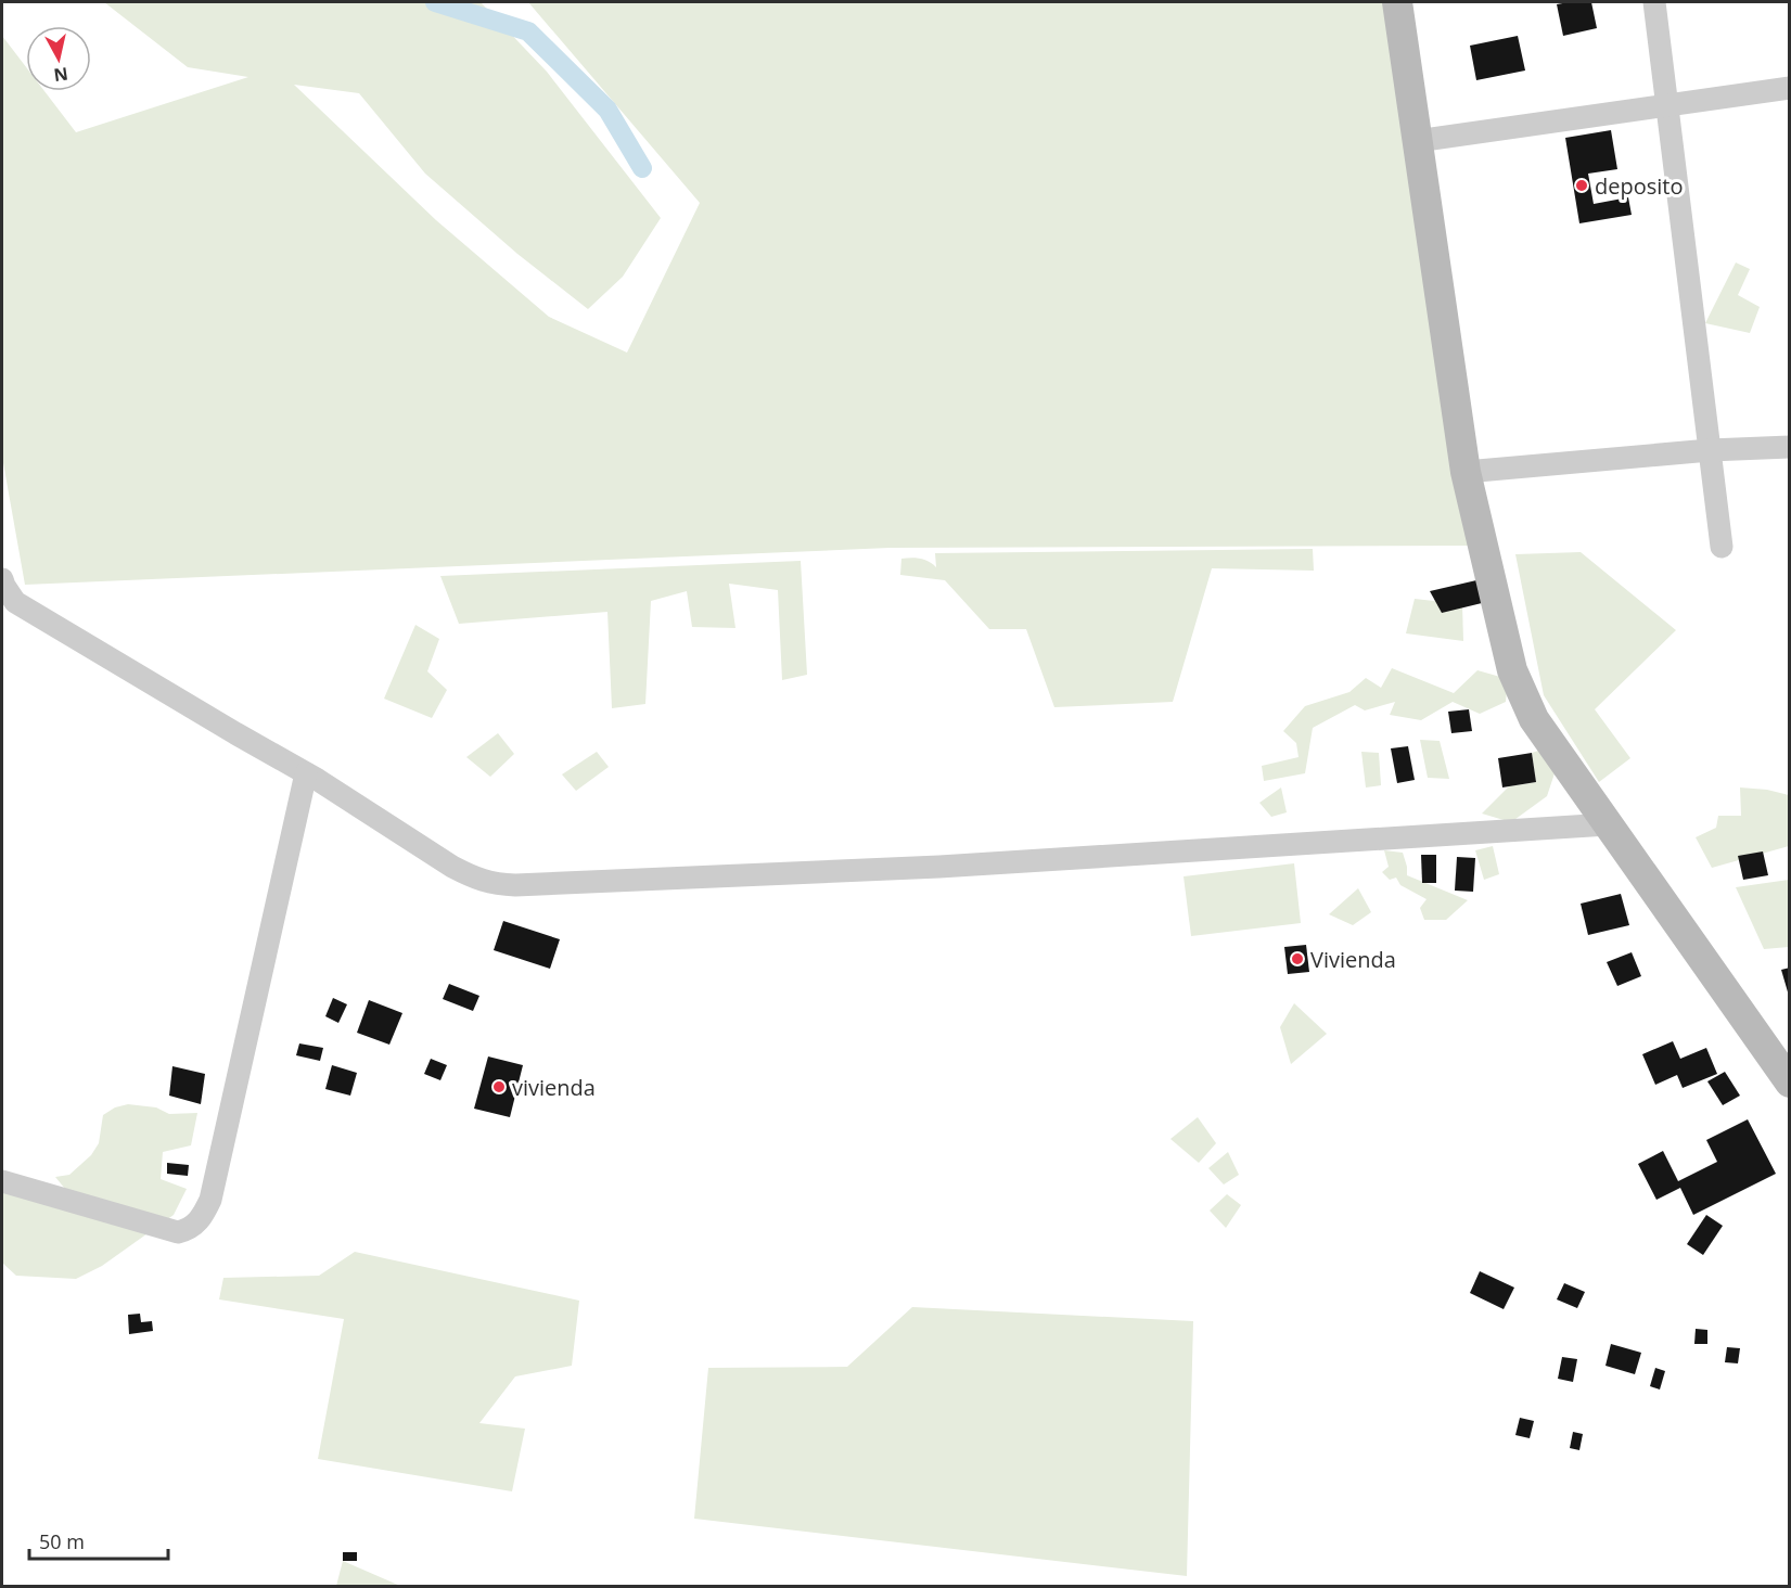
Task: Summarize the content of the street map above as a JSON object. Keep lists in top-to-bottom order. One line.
{"places":["deposito","Vivienda","vivienda"],"scale_bar":"50 m","north":"bottom"}
